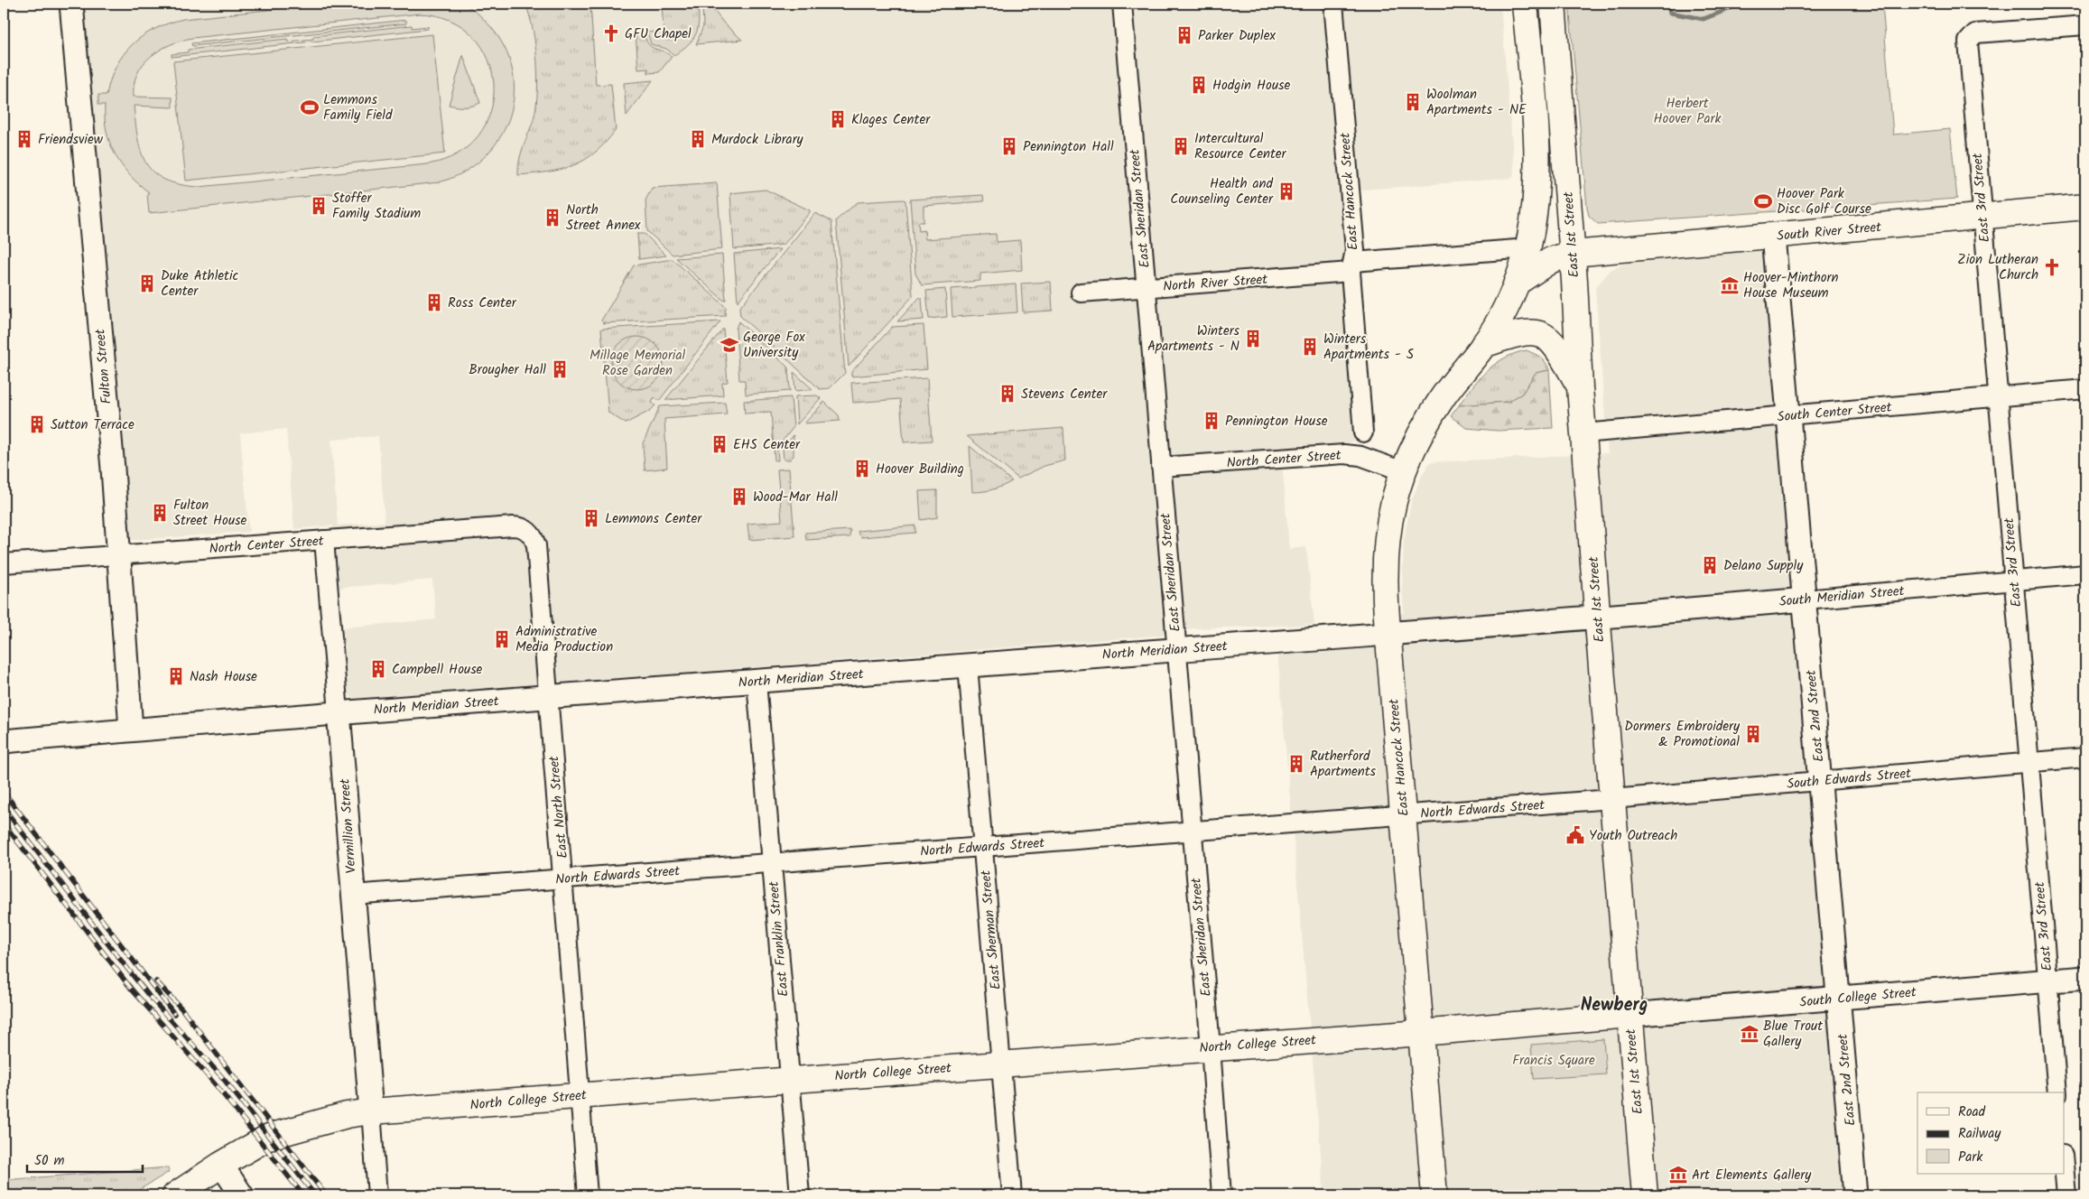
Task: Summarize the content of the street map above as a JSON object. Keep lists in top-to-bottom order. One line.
{"streets":{"main road":["East Hancock Street","South River Street","East 1st Street","North College Street"],"street":["East 3rd Street","East Sheridan Street","North River Street","Fulton Street","South Center Street","North Center Street","South Meridian Street","North Meridian Street","East 2nd Street","South Edwards Street","East North Street","North Edwards Street","Vermillion Street","East Sherman Street","East Franklin Street","South College Street"]},"crossings":[["East Hancock Street","North River Street"],["East Hancock Street","North Center Street"],["East Hancock Street","North Meridian Street"],["East Hancock Street","North Edwards Street"],["East Hancock Street","North College Street"],["East 3rd Street","South River Street"],["East 3rd Street","South Center Street"],["East 3rd Street","South Meridian Street"],["East 3rd Street","South Edwards Street"],["East 3rd Street","South College Street"],["East Sheridan Street","North River Street"],["East Sheridan Street","North Center Street"],["East Sheridan Street","North Meridian Street"],["East Sheridan Street","North Edwards Street"],["East Sheridan Street","North College Street"],["South River Street","East 1st Street"],["South River Street","East 2nd Street"],["East 1st Street","South Center Street"],["East 1st Street","South Meridian Street"],["East 1st Street","North Meridian Street"],["East 1st Street","South Edwards Street"],["East 1st Street","North Edwards Street"],["East 1st Street","South College Street"],["East 1st Street","North College Street"],["Fulton Street","North Center Street"],["Fulton Street","North Meridian Street"],["South Center Street","East 2nd Street"],["North Center Street","East North Street"],["North Center Street","Vermillion Street"],["South Meridian Street","North Meridian Street"],["South Meridian Street","East 2nd Street"],["North Meridian Street","East North Street"],["North Meridian Street","Vermillion Street"],["North Meridian Street","East Sherman Street"],["North Meridian Street","East Franklin Street"],["East 2nd Street","South Edwards Street"],["East 2nd Street","South College Street"],["South Edwards Street","North Edwards Street"],["East North Street","North Edwards Street"],["East North Street","North College Street"],["North Edwards Street","Vermillion Street"],["North Edwards Street","East Sherman Street"],["North Edwards Street","East Franklin Street"],["Vermillion Street","North College Street"],["East Sherman Street","North College Street"],["East Franklin Street","North College Street"],["South College Street","North College Street"]],"districts":["Newberg"],"parks":["Herbert Hoover Park","Millage Memorial Rose Garden","Francis Square"],"places":{"church":["GFU Chapel","Zion Lutheran Church"],"building":["Parker Duplex","Hodgin House","Woolman Apartments - NE","Klages Center","Friendsview","Murdock Library","Pennington Hall","Intercultural Resource Center","Health and Counseling Center","Stoffer Family Stadium","North Street Annex","Duke Athletic Center","Ross Center","Winters Apartments - N","Winters Apartments - S","Brougher Hall","Stevens Center","Pennington House","Sutton Terrace","EHS Center","Hoover Building","Wood-Mar Hall","Fulton Street House","Lemmons Center","Delano Supply","Administrative Media Production","Campbell House","Nash House","Dormers Embroidery & Promotional","Rutherford Apartments"],"sports":["Lemmons Family Field","Hoover Park Disc Golf Course"],"museum":["Hoover-Minthorn House Museum","Blue Trout Gallery","Art Elements Gallery"],"school or university":["George Fox University"],"public building":["Youth Outreach"]},"legend":["Road","Railway","Park"],"scale_bar":"50 m"}
